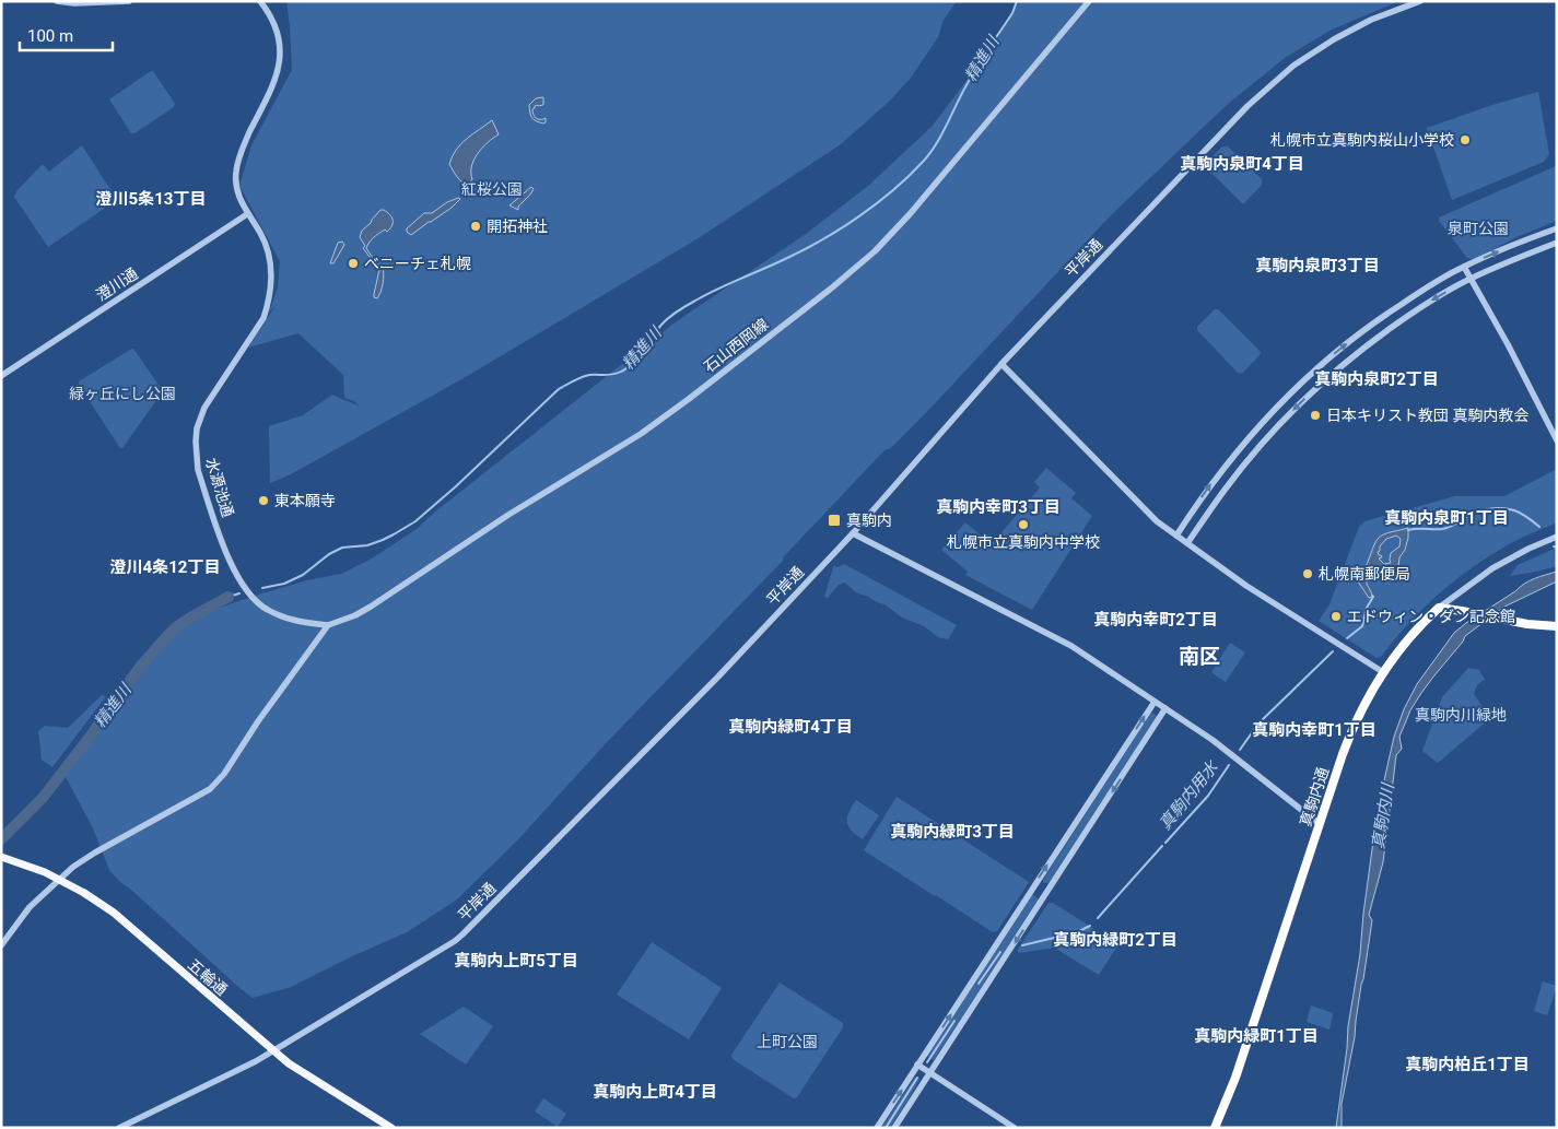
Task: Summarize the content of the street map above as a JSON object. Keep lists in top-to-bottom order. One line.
{"streets":{"highway":["真駒内通"],"main road":["五輪通"],"street":["平岸通","澄川通","石山西岡線","水源池通"]},"crossings":[["平岸通","五輪通"],["澄川通","水源池通"],["石山西岡線","水源池通"]],"districts":["真駒内泉町4丁目","澄川5条13丁目","真駒内泉町3丁目","真駒内泉町2丁目","真駒内幸町3丁目","真駒内泉町1丁目","澄川4条12丁目","真駒内幸町2丁目","南区","真駒内緑町4丁目","真駒内幸町1丁目","真駒内緑町3丁目","真駒内緑町2丁目","真駒内上町5丁目","真駒内緑町1丁目","真駒内柏丘1丁目","真駒内上町4丁目"],"water":["精進川","真駒内用水","真駒内川"],"parks":["紅桜公園","泉町公園","緑ヶ丘にし公園","真駒内川緑地","上町公園"],"places":{"other":["札幌市立真駒内桜山小学校","開拓神社","べニーチェ札幌","日本キリスト教団 真駒内教会","東本願寺","札幌市立真駒内中学校","札幌南郵便局","エドウィン・ダン記念館"],"transit":["真駒内"]},"scale_bar":"100 m"}
